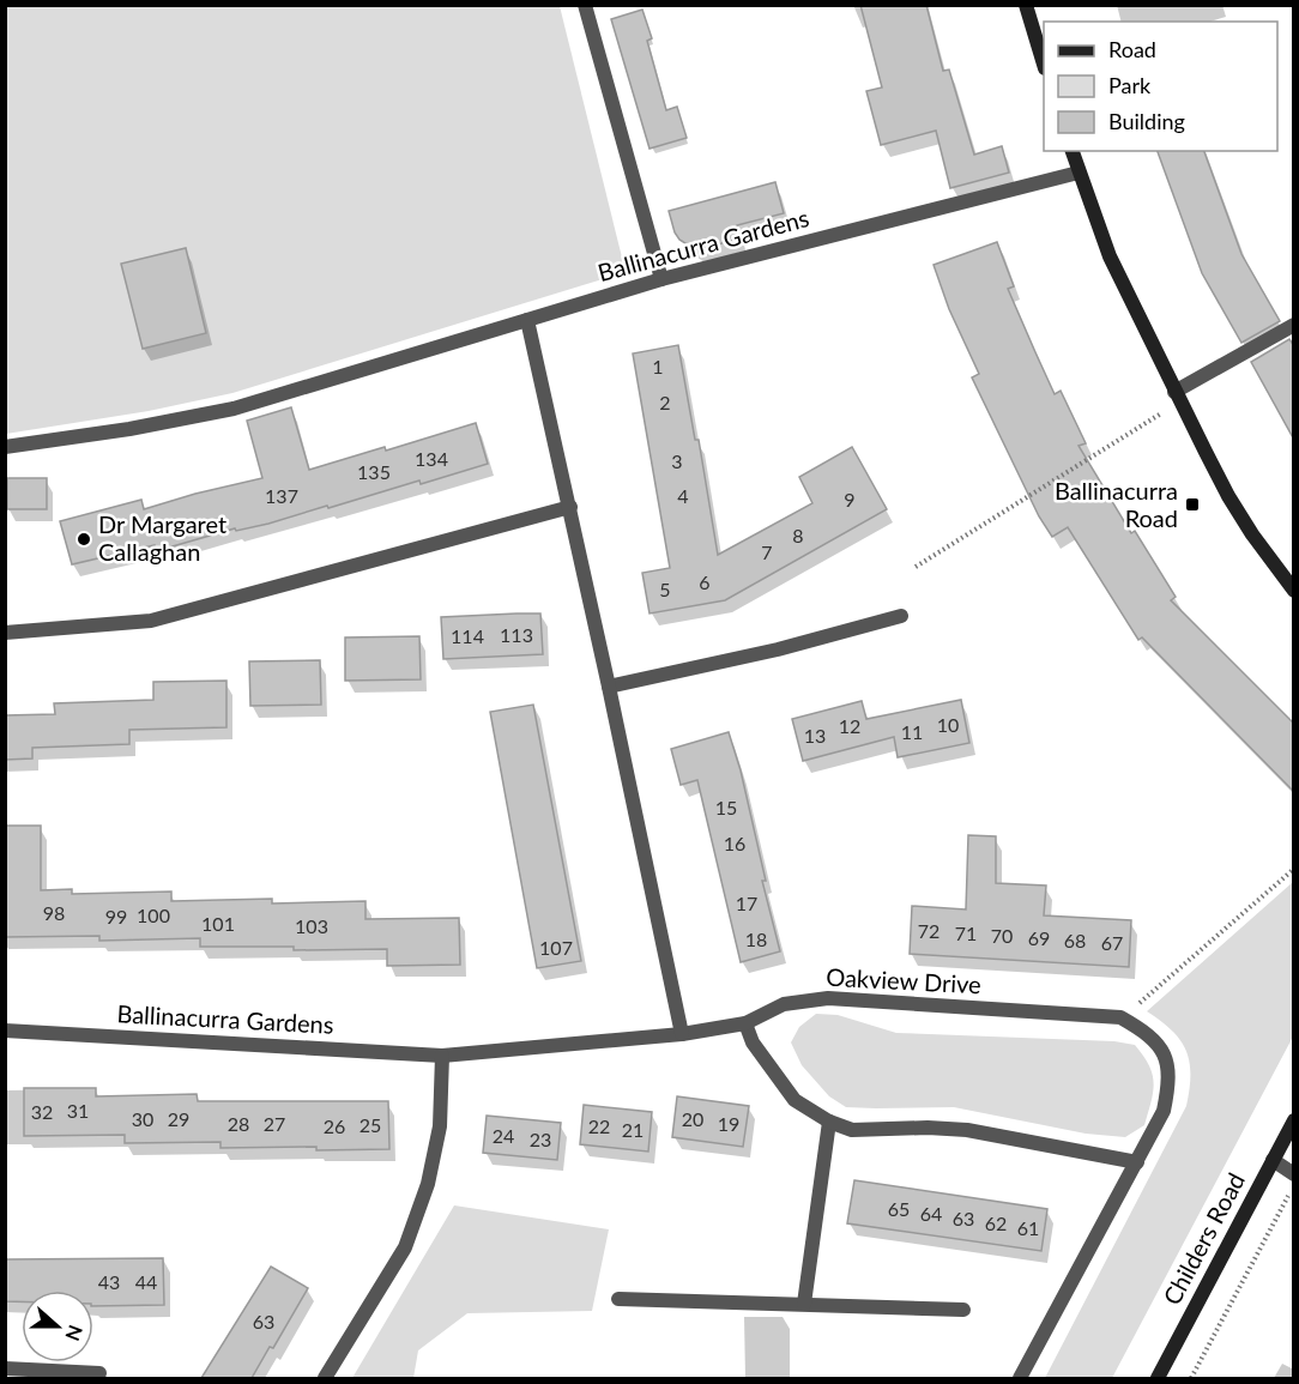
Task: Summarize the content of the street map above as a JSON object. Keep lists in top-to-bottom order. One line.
{"streets":{"main road":["Childers Road"],"street":["Ballinacurra Gardens","Oakview Drive"]},"crossings":[["Ballinacurra Gardens","Oakview Drive"]],"places":{"transit":["Ballinacurra Road"],"other":["Dr Margaret Callaghan"]},"house_numbers":["1","2","134","3","135","137","4","9","8","7","6","5","113","114","10","12","11","13","15","16","17","98","100","99","101","103","72","71","70","69","18","68","67","107","31","32","30","29","20","28","27","19","25","26","22","21","24","23","65","64","63","62","61","43","44","63"],"legend":["Road","Park","Building"],"north":"right"}
